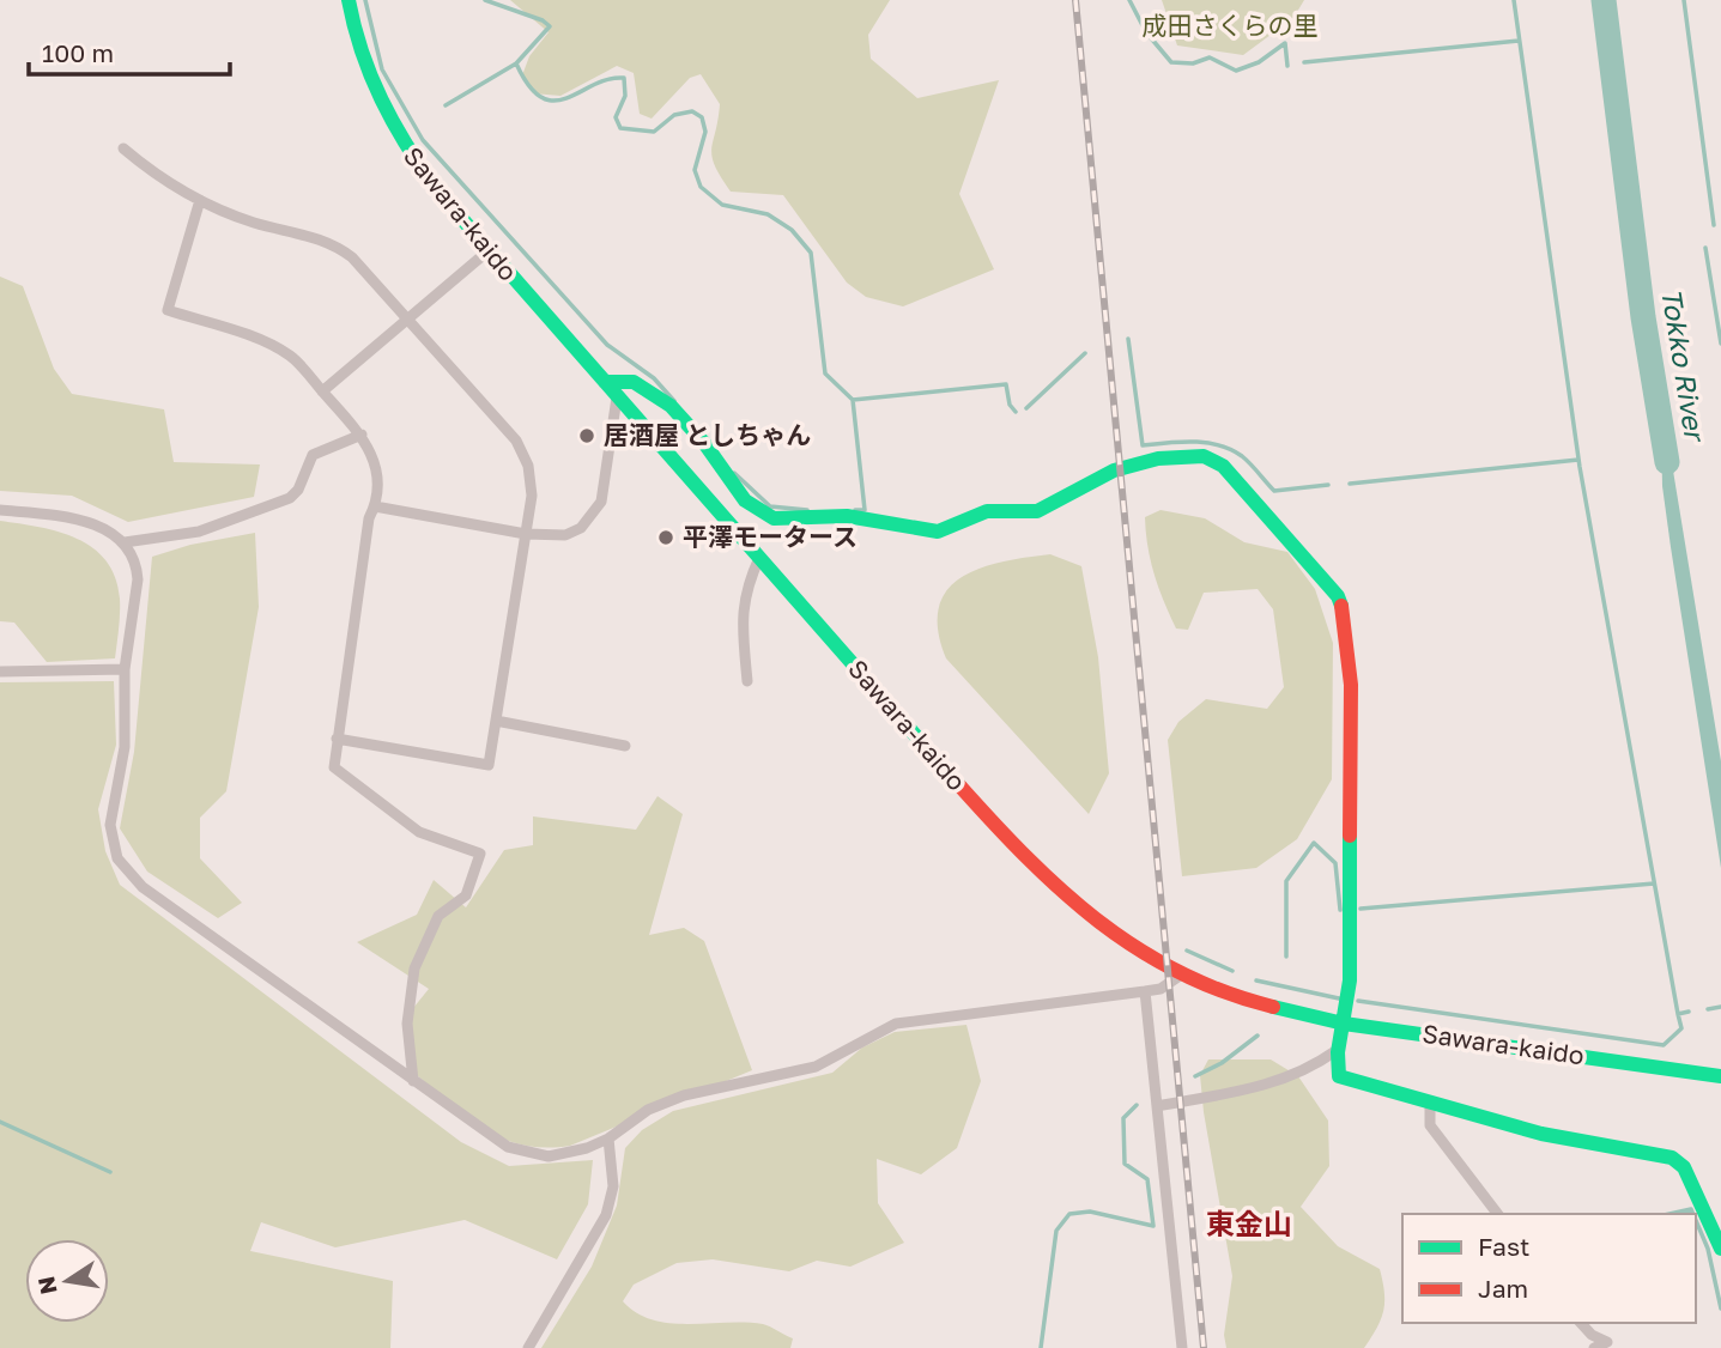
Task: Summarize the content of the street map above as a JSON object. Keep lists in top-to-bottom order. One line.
{"streets":{"main road":["Sawara-kaido"]},"districts":["東金山"],"water":["Tokko River"],"parks":["成田さくらの里"],"places":["居酒屋 としちゃん","平澤モータース"],"legend":["Fast","Jam"],"scale_bar":"100 m","north":"left"}
